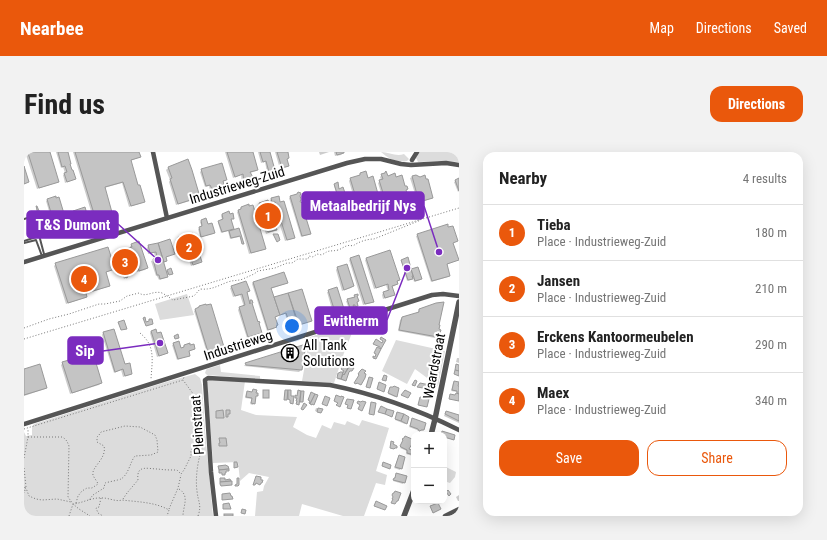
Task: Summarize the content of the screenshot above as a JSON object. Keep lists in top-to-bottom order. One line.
{"streets":{"street":["Industrieweg-Zuid","Industrieweg","Waardstraat","Pleinstraat"]},"crossings":[["Waardstraat","Pleinstraat"]],"places":{"other":["Metaalbedrijf Nys","T&S Dumont","Ewitherm","Sip"],"building":["All Tank Solutions"]},"page":{"header":"Nearbee","nav":["Map","Directions","Saved"],"buttons":["Directions",["Save","Share"]],"title":"Find us","heading":["Nearby","4 results"],"pins":["1","2","3","4"],"list":[{"mark":"1","name":"Tieba","note":"Place · Industrieweg-Zuid","value":"180 m"},{"mark":"2","name":"Jansen","note":"Place · Industrieweg-Zuid","value":"210 m"},{"mark":"3","name":"Erckens Kantoormeubelen","note":"Place · Industrieweg-Zuid","value":"290 m"},{"mark":"4","name":"Maex","note":"Place · Industrieweg-Zuid","value":"340 m"}],"map_buttons":["+","−"]}}
